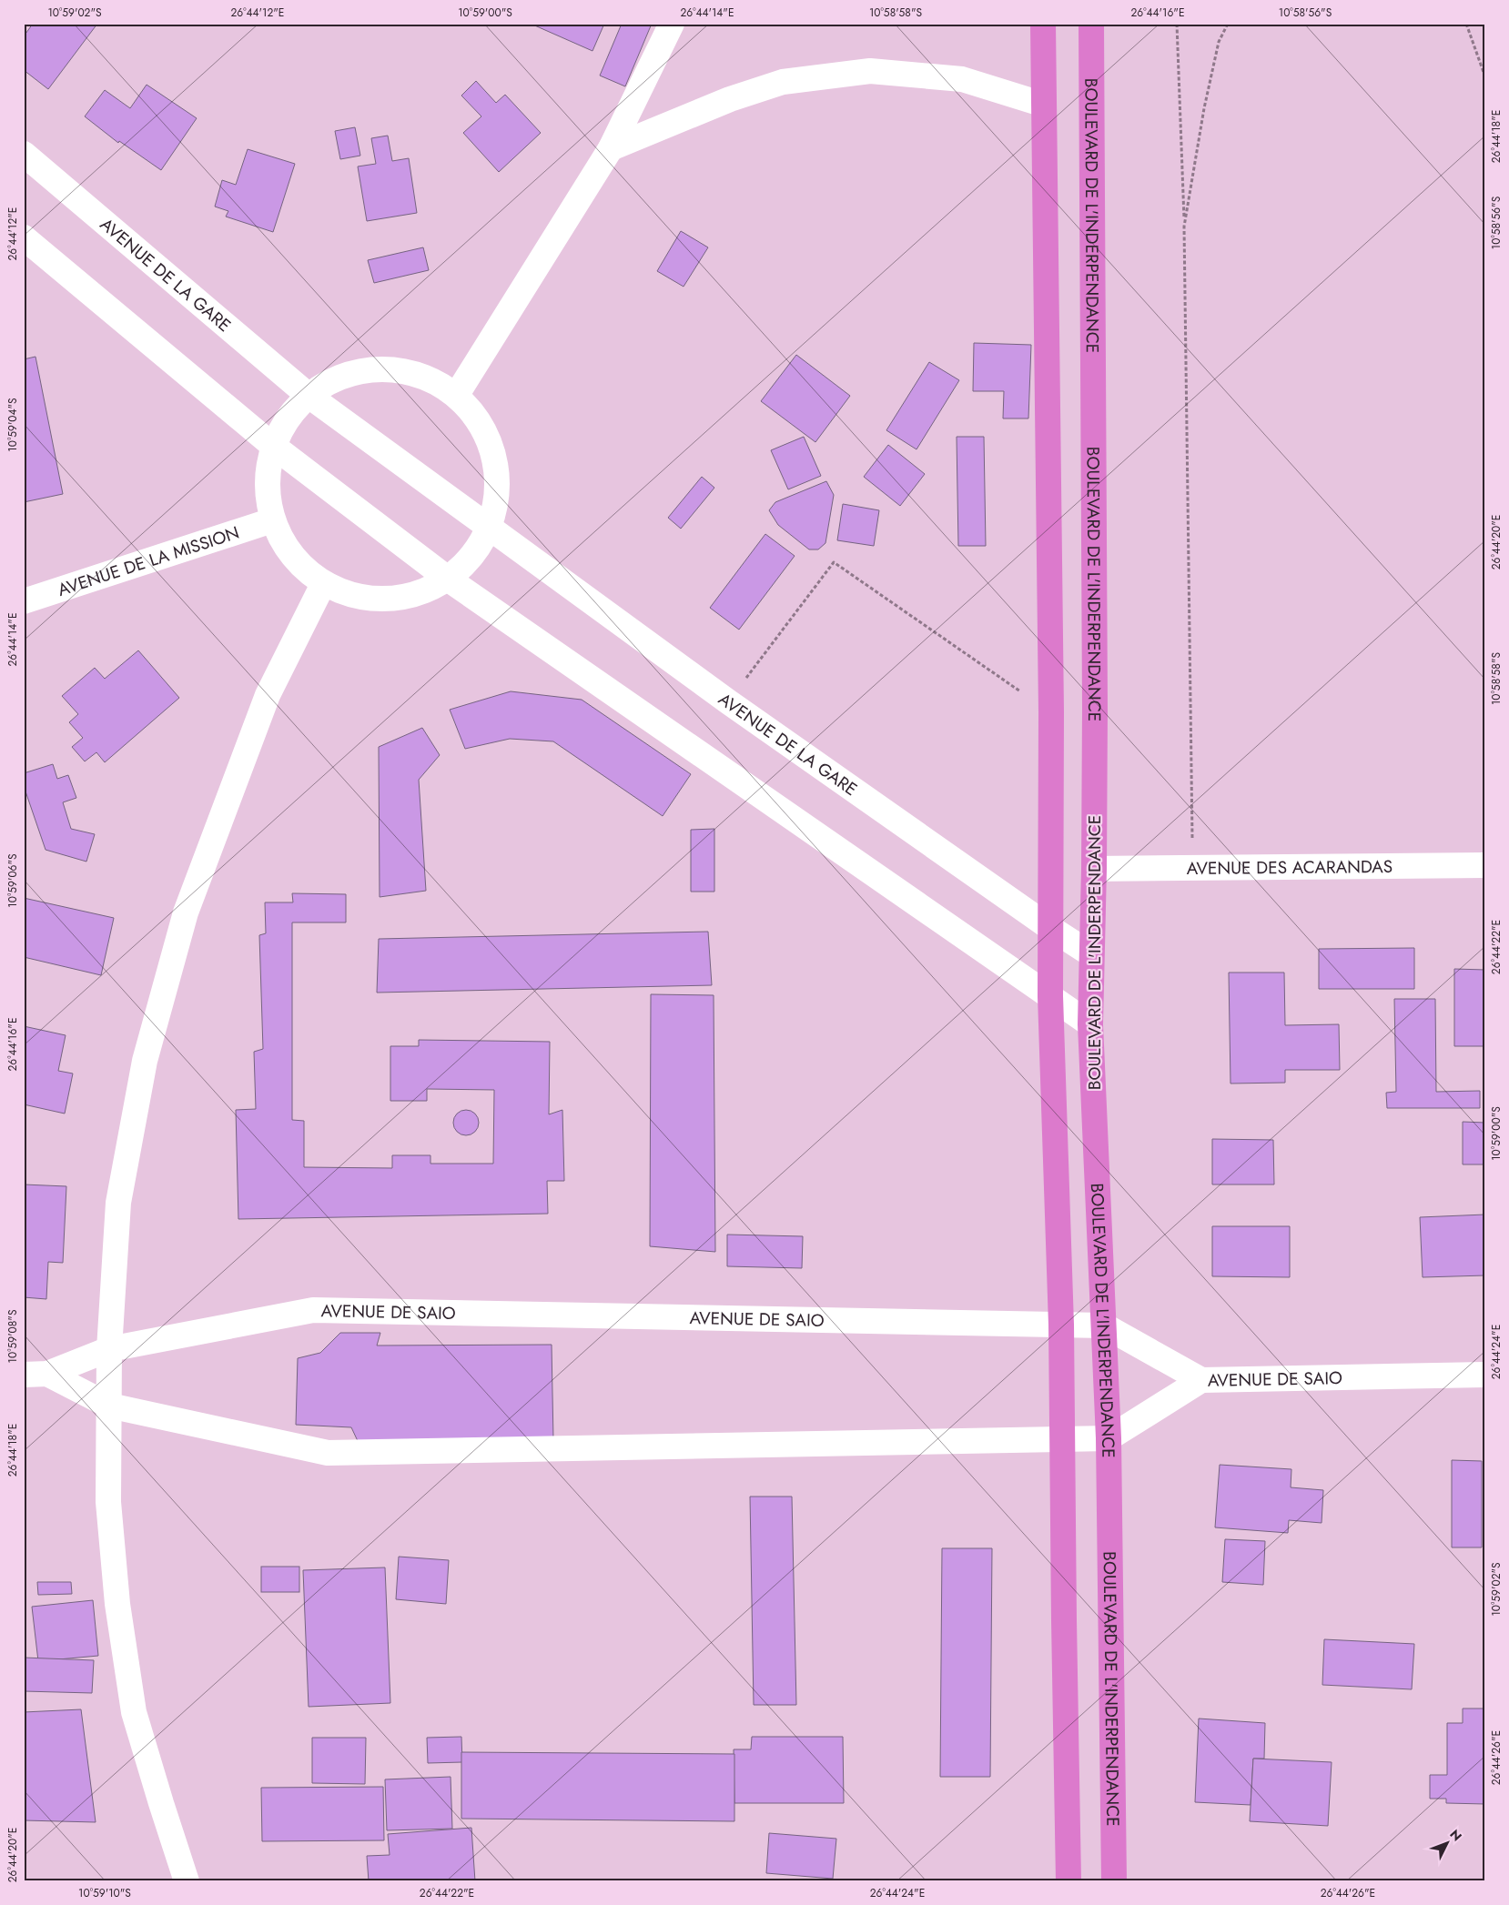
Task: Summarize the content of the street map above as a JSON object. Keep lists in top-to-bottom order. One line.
{"streets":{"highway":["BOULEVARD DE L'INDERPENDANCE"],"street":["AVENUE DE LA GARE","AVENUE DE LA MISSION","AVENUE DES ACARANDAS","AVENUE DE SAIO"]},"crossings":[["BOULEVARD DE L'INDERPENDANCE","AVENUE DE LA GARE"],["BOULEVARD DE L'INDERPENDANCE","AVENUE DES ACARANDAS"],["BOULEVARD DE L'INDERPENDANCE","AVENUE DE SAIO"]],"north":"top right","coordinates":["10°59'02\"S","26°44'12\"E","10°59'00\"S","26°44'14\"E","10°58'58\"S","26°44'16\"E","10°58'56\"S","26°44'18\"E","10°59'04\"S","26°44'20\"E","10°59'06\"S","26°44'22\"E","10°59'08\"S","26°44'24\"E","26°44'26\"E","10°59'10\"S"]}
